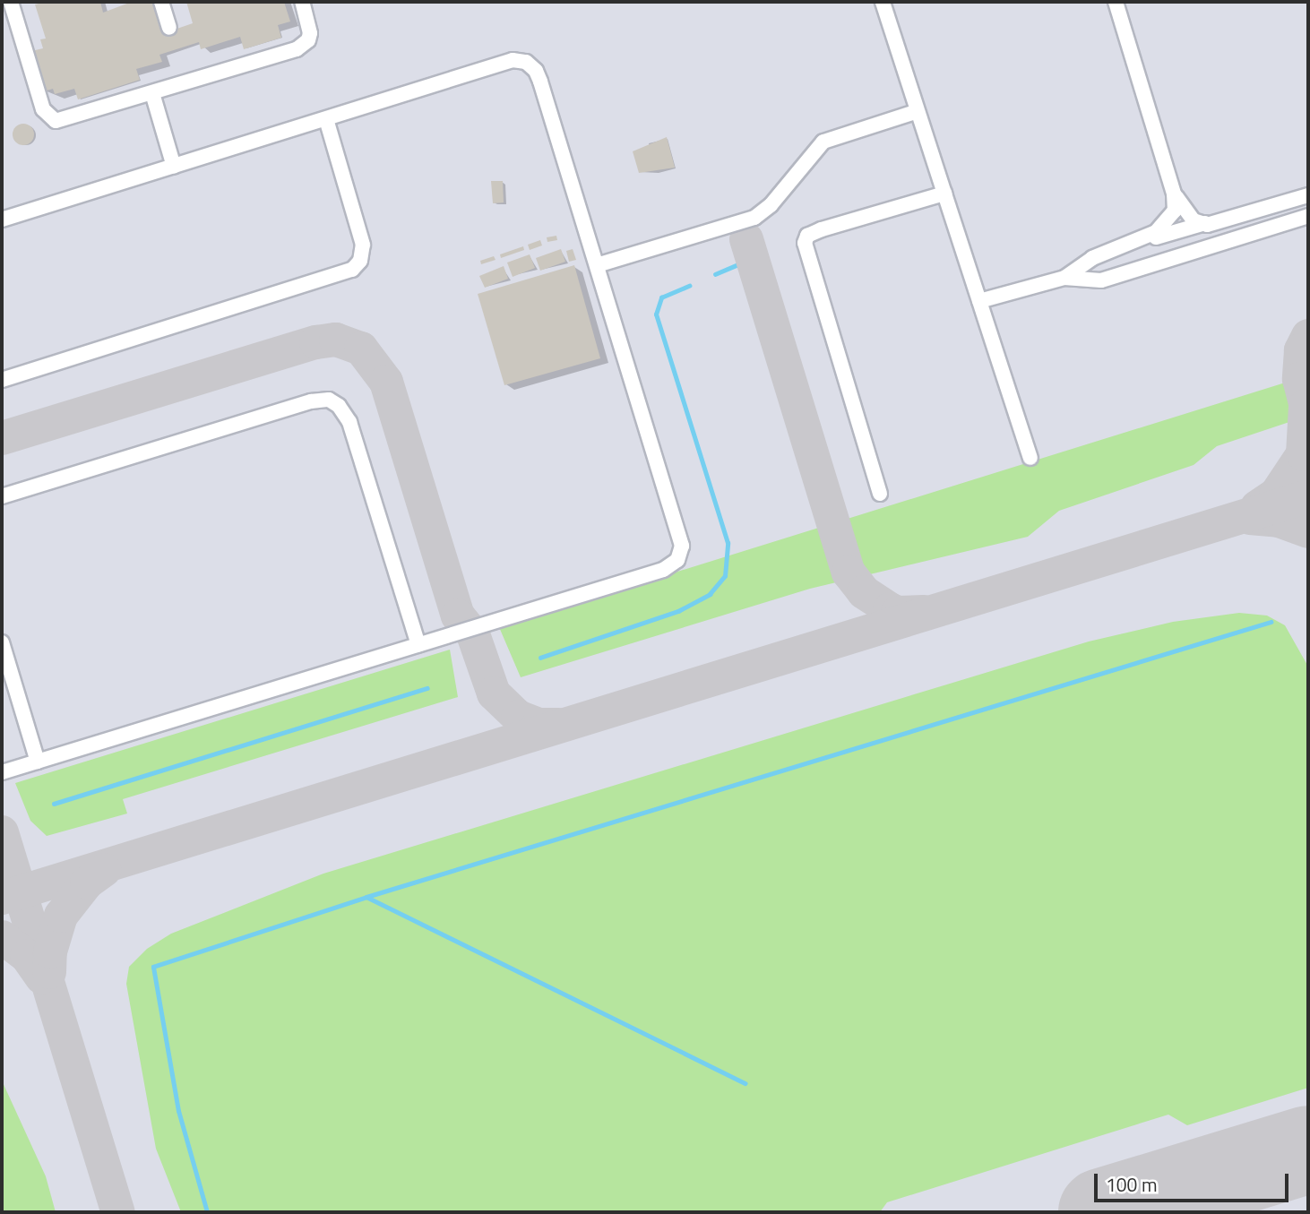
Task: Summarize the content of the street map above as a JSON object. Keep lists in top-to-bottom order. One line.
{"scale_bar":"100 m"}
